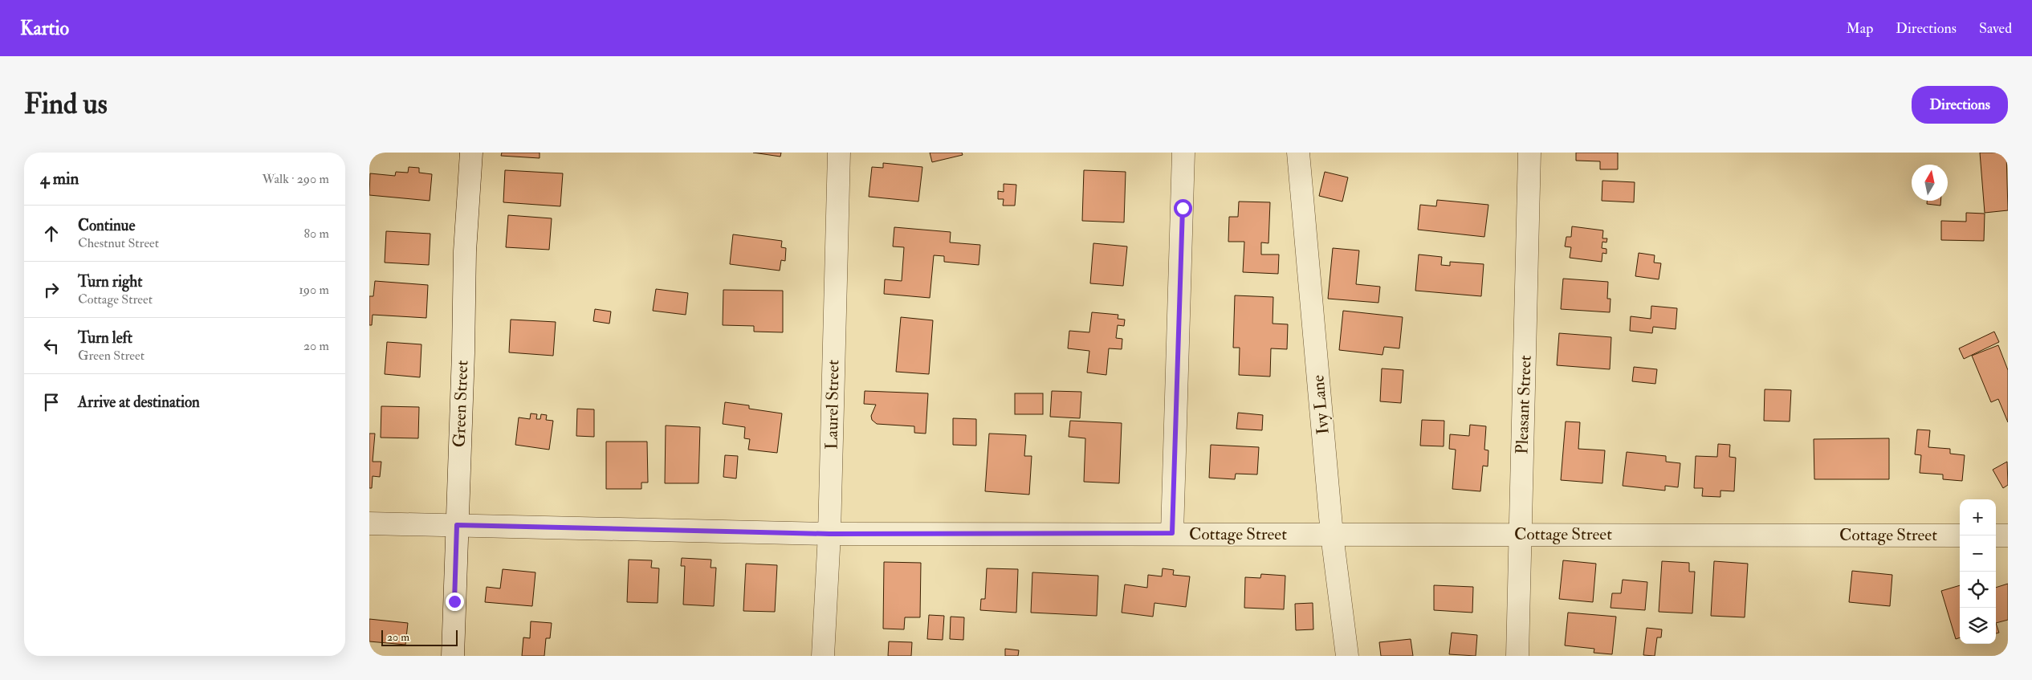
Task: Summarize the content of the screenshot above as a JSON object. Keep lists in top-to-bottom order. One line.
{"streets":{"street":["Green Street","Laurel Street","Ivy Lane","Pleasant Street","Cottage Street"]},"crossings":[["Green Street","Cottage Street"],["Laurel Street","Cottage Street"],["Ivy Lane","Cottage Street"],["Pleasant Street","Cottage Street"]],"scale_bar":"20 m","north":"top","page":{"header":"Kartio","nav":["Map","Directions","Saved"],"buttons":"Directions","title":"Find us","heading":["4 min","Walk · 290 m"],"list":[["Continue","Chestnut Street","80 m"],["Turn right","Cottage Street","190 m"],["Turn left","Green Street","20 m"],"Arrive at destination"],"map_buttons":["+","−"],"scale":"20 m"}}
